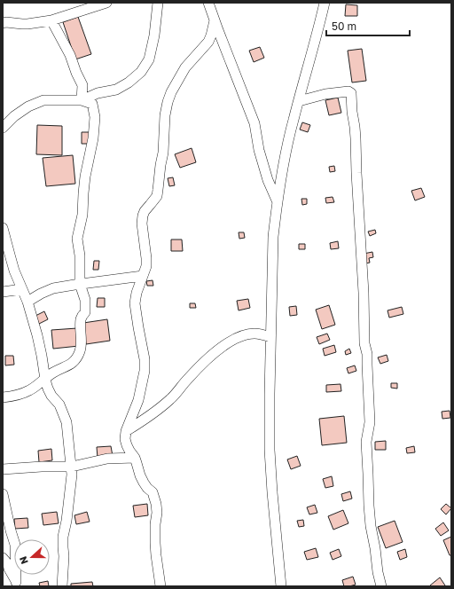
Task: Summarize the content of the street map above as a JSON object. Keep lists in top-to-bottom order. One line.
{"scale_bar":"50 m","north":"left"}
